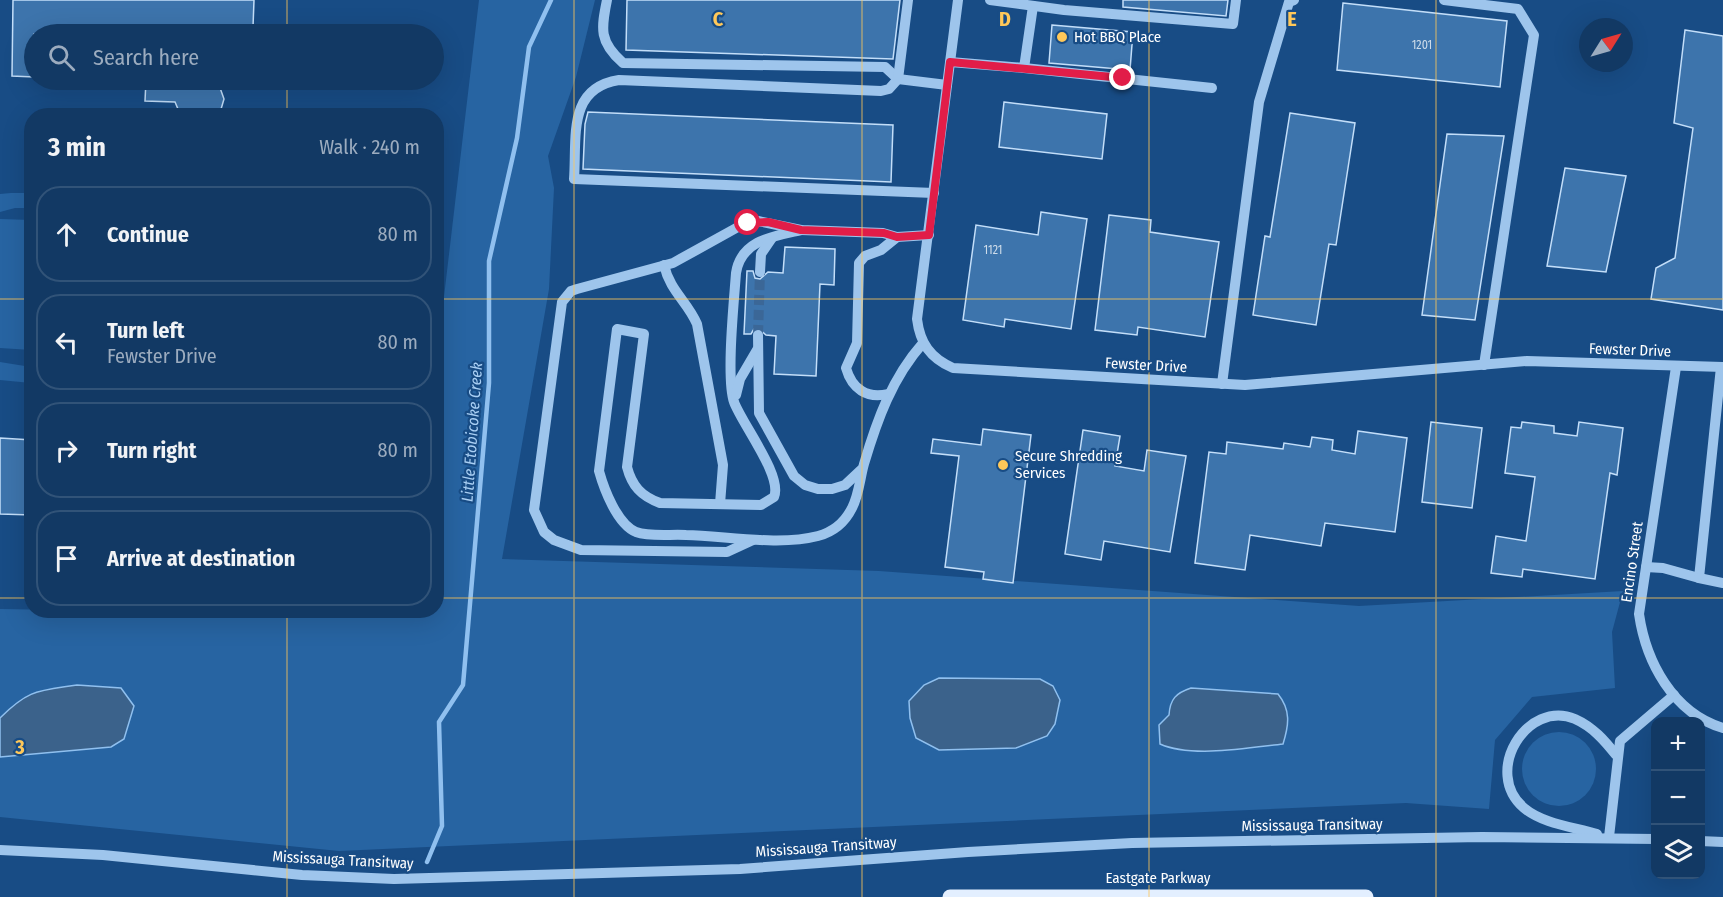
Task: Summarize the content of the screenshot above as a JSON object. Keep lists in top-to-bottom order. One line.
{"streets":{"main road":["Eastgate Parkway"],"street":["Fewster Drive","Encino Street","Mississauga Transitway"]},"crossings":[["Fewster Drive","Encino Street"]],"water":["Little Etobicoke Creek"],"places":["Hot BBQ Place","Secure Shredding Services"],"house_numbers":["1201","1121"],"north":"top right","page":{"search":"Search here","heading":["3 min","Walk · 240 m"],"list":[["Continue","80 m"],["Turn left","Fewster Drive","80 m"],["Turn right","80 m"],"Arrive at destination"],"map_buttons":["+","−"]},"grid":{"columns":["C","D","E"],"rows":["3"]}}
